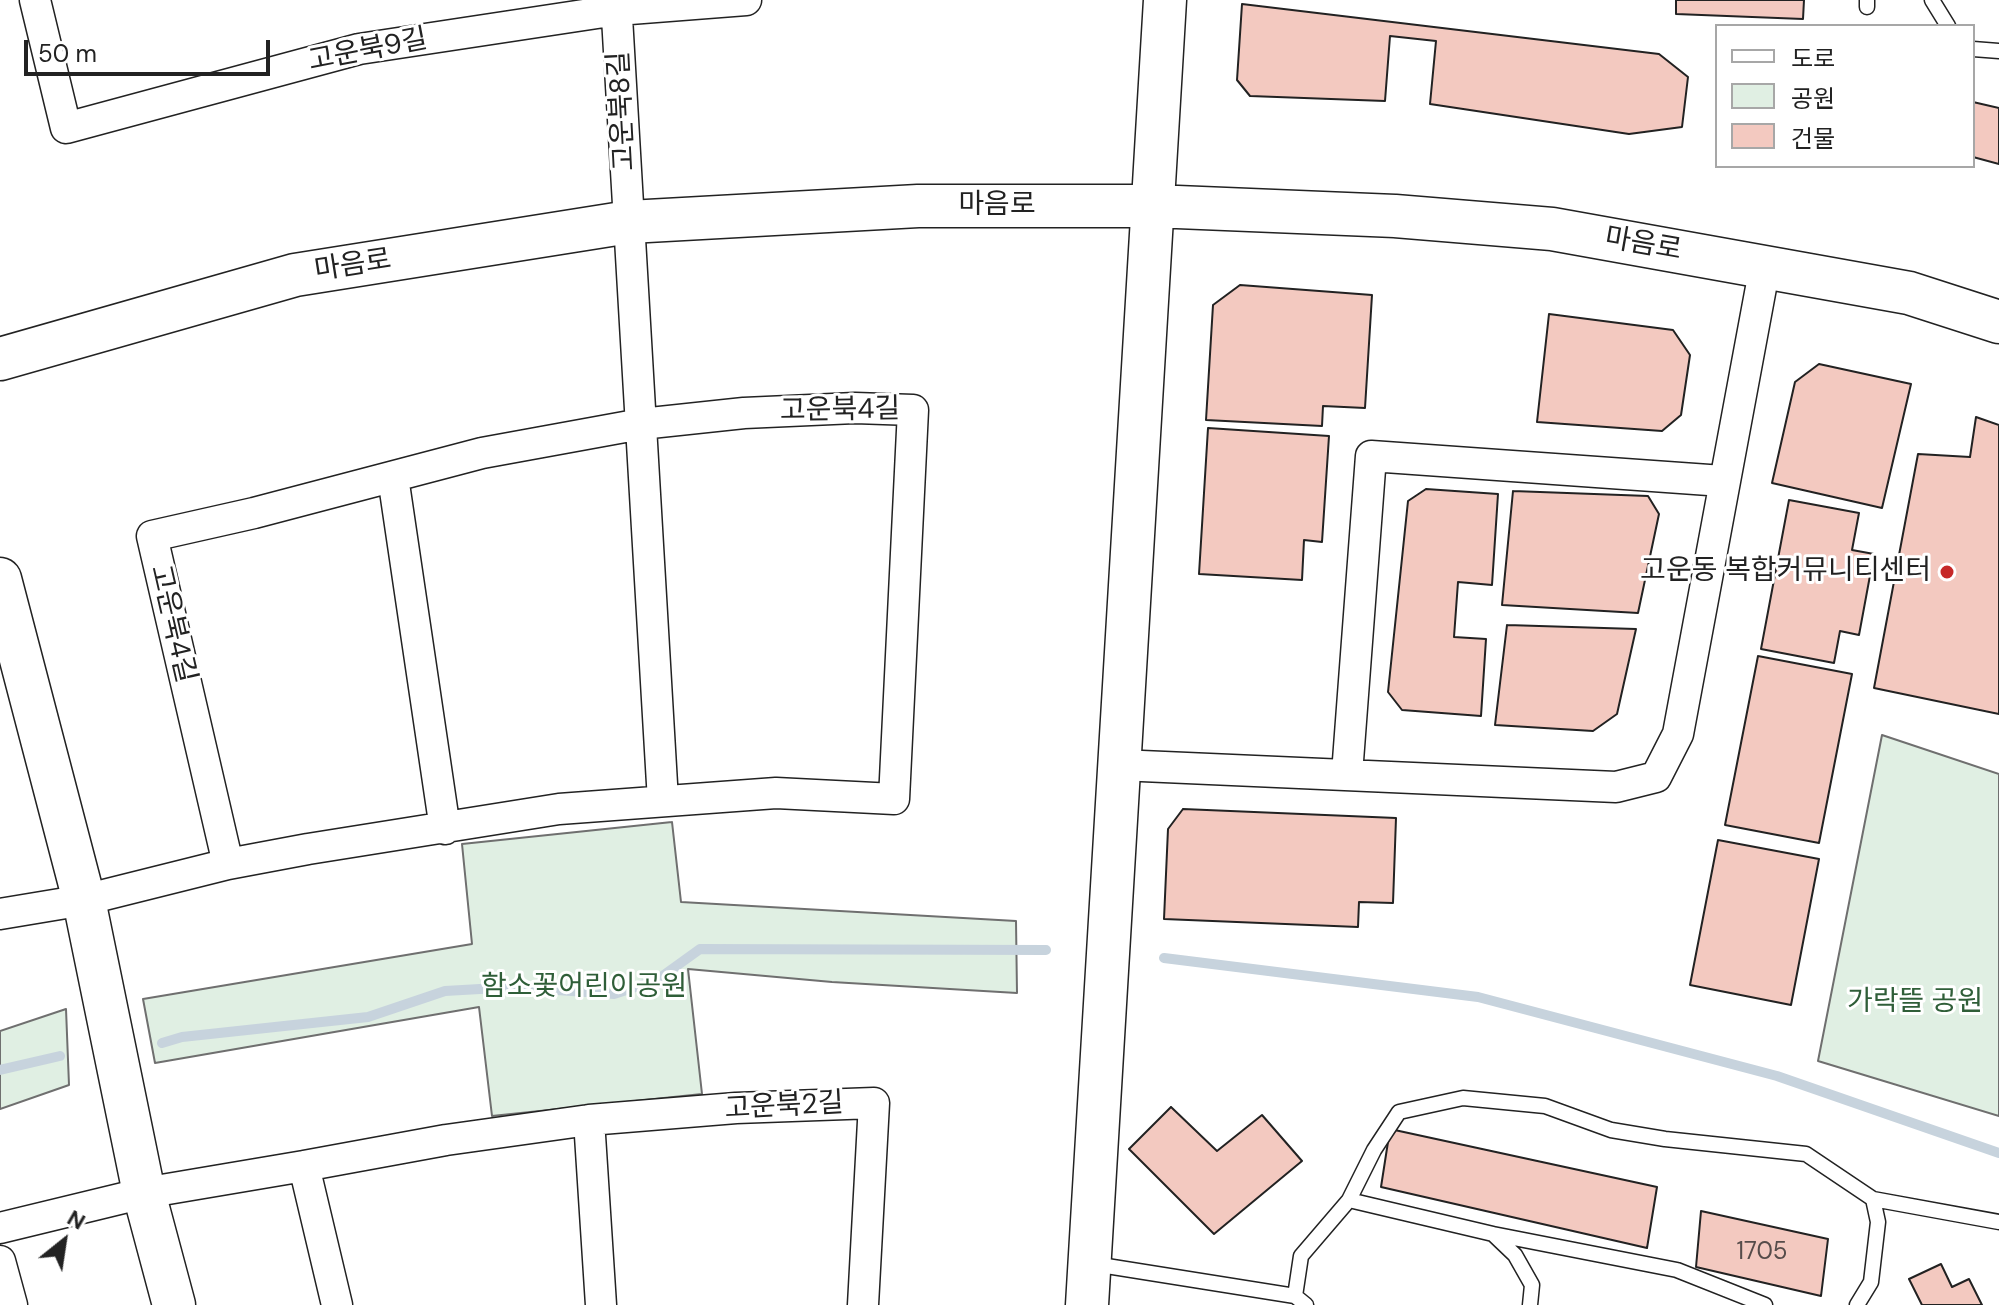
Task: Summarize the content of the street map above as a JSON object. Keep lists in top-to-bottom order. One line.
{"streets":{"street":["고운북9길","고운북8길","마음로","고운북4길","고운북2길"]},"crossings":[["고운북9길","고운북8길"],["고운북8길","마음로"],["고운북8길","고운북4길"]],"parks":["함소꽃어린이공원","가락뜰 공원"],"places":["고운동 복합커뮤니티센터"],"house_numbers":["1705"],"legend":["도로","공원","건물"],"scale_bar":"50 m","north":"top right"}
